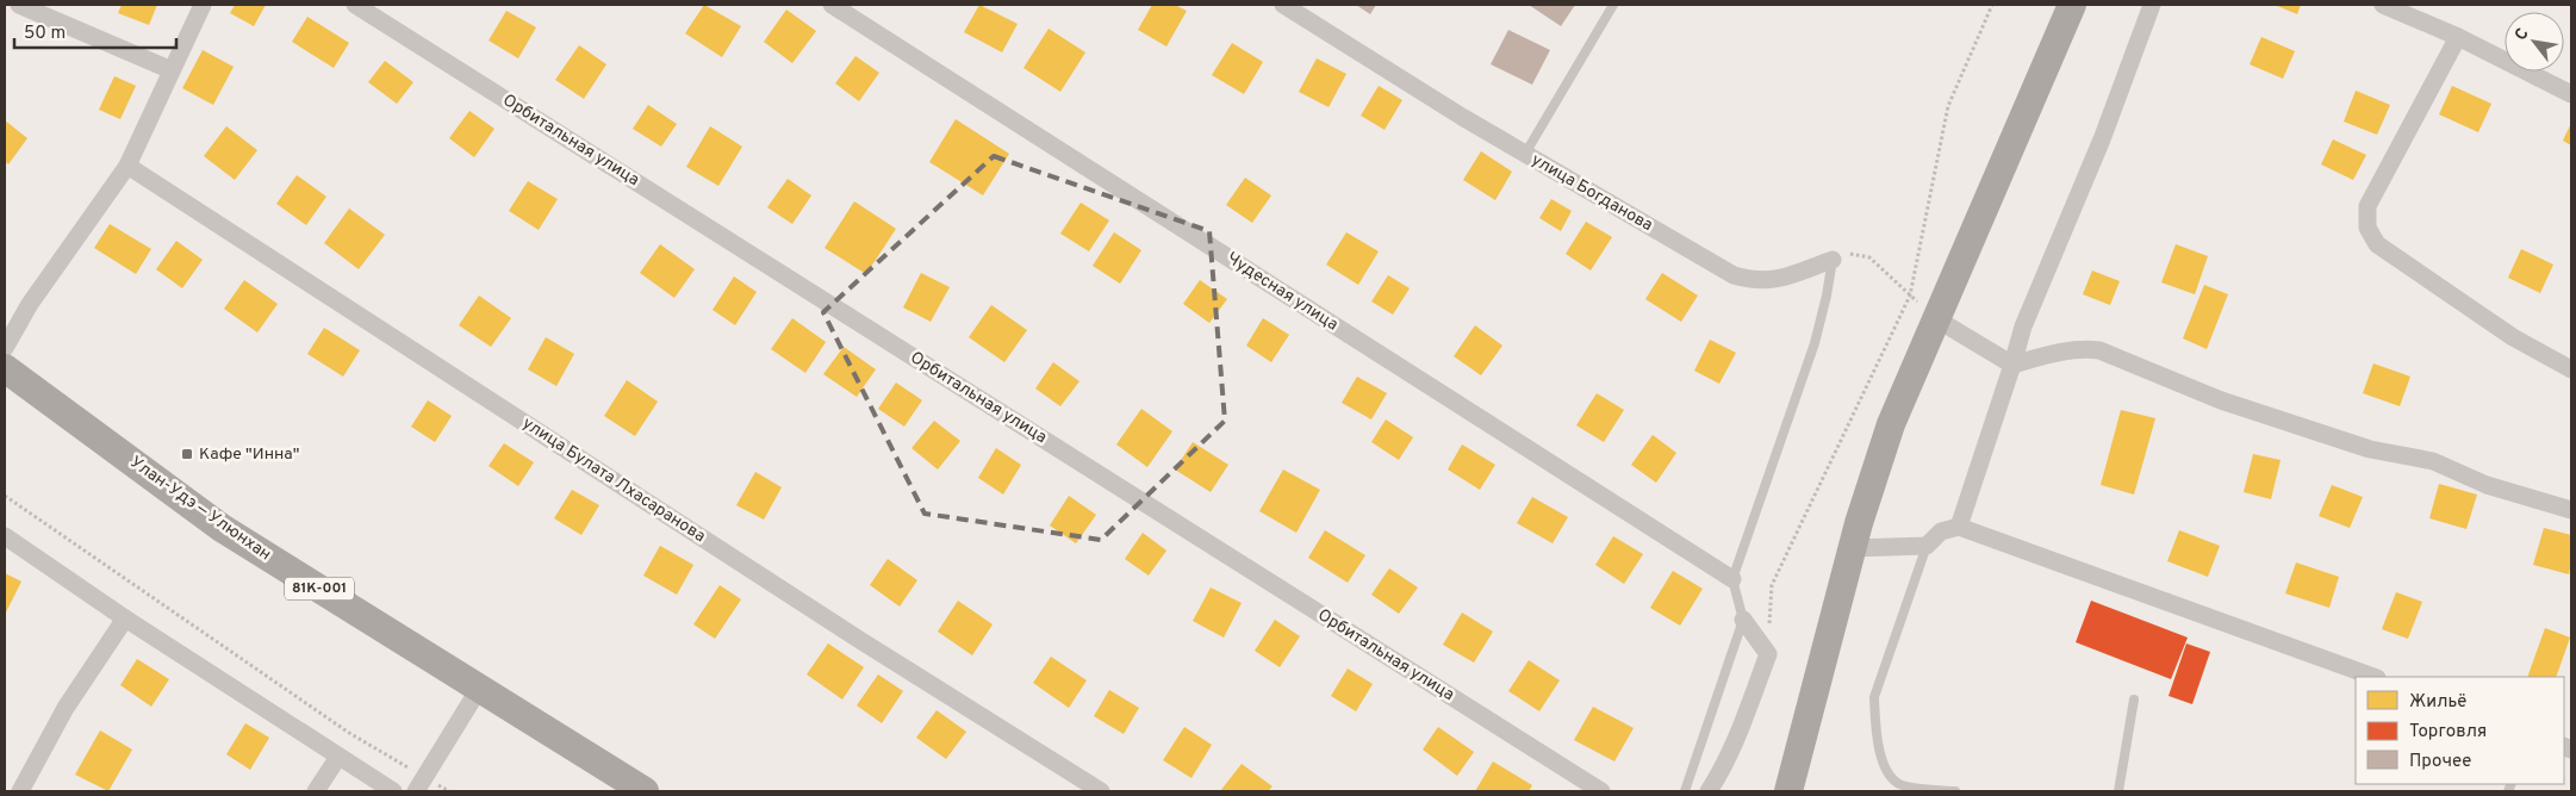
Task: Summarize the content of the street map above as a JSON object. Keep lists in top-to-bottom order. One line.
{"streets":{"main road":["Улан-Удэ — Улюнхан","81К-001"],"street":["Орбитальная улица","улица Богданова","Чудесная улица","улица Булата Лхасаранова"]},"places":{"transit":["Кафе \"Инна\""]},"legend":["Жильё","Торговля","Прочее"],"scale_bar":"50 m","north":"top left"}
